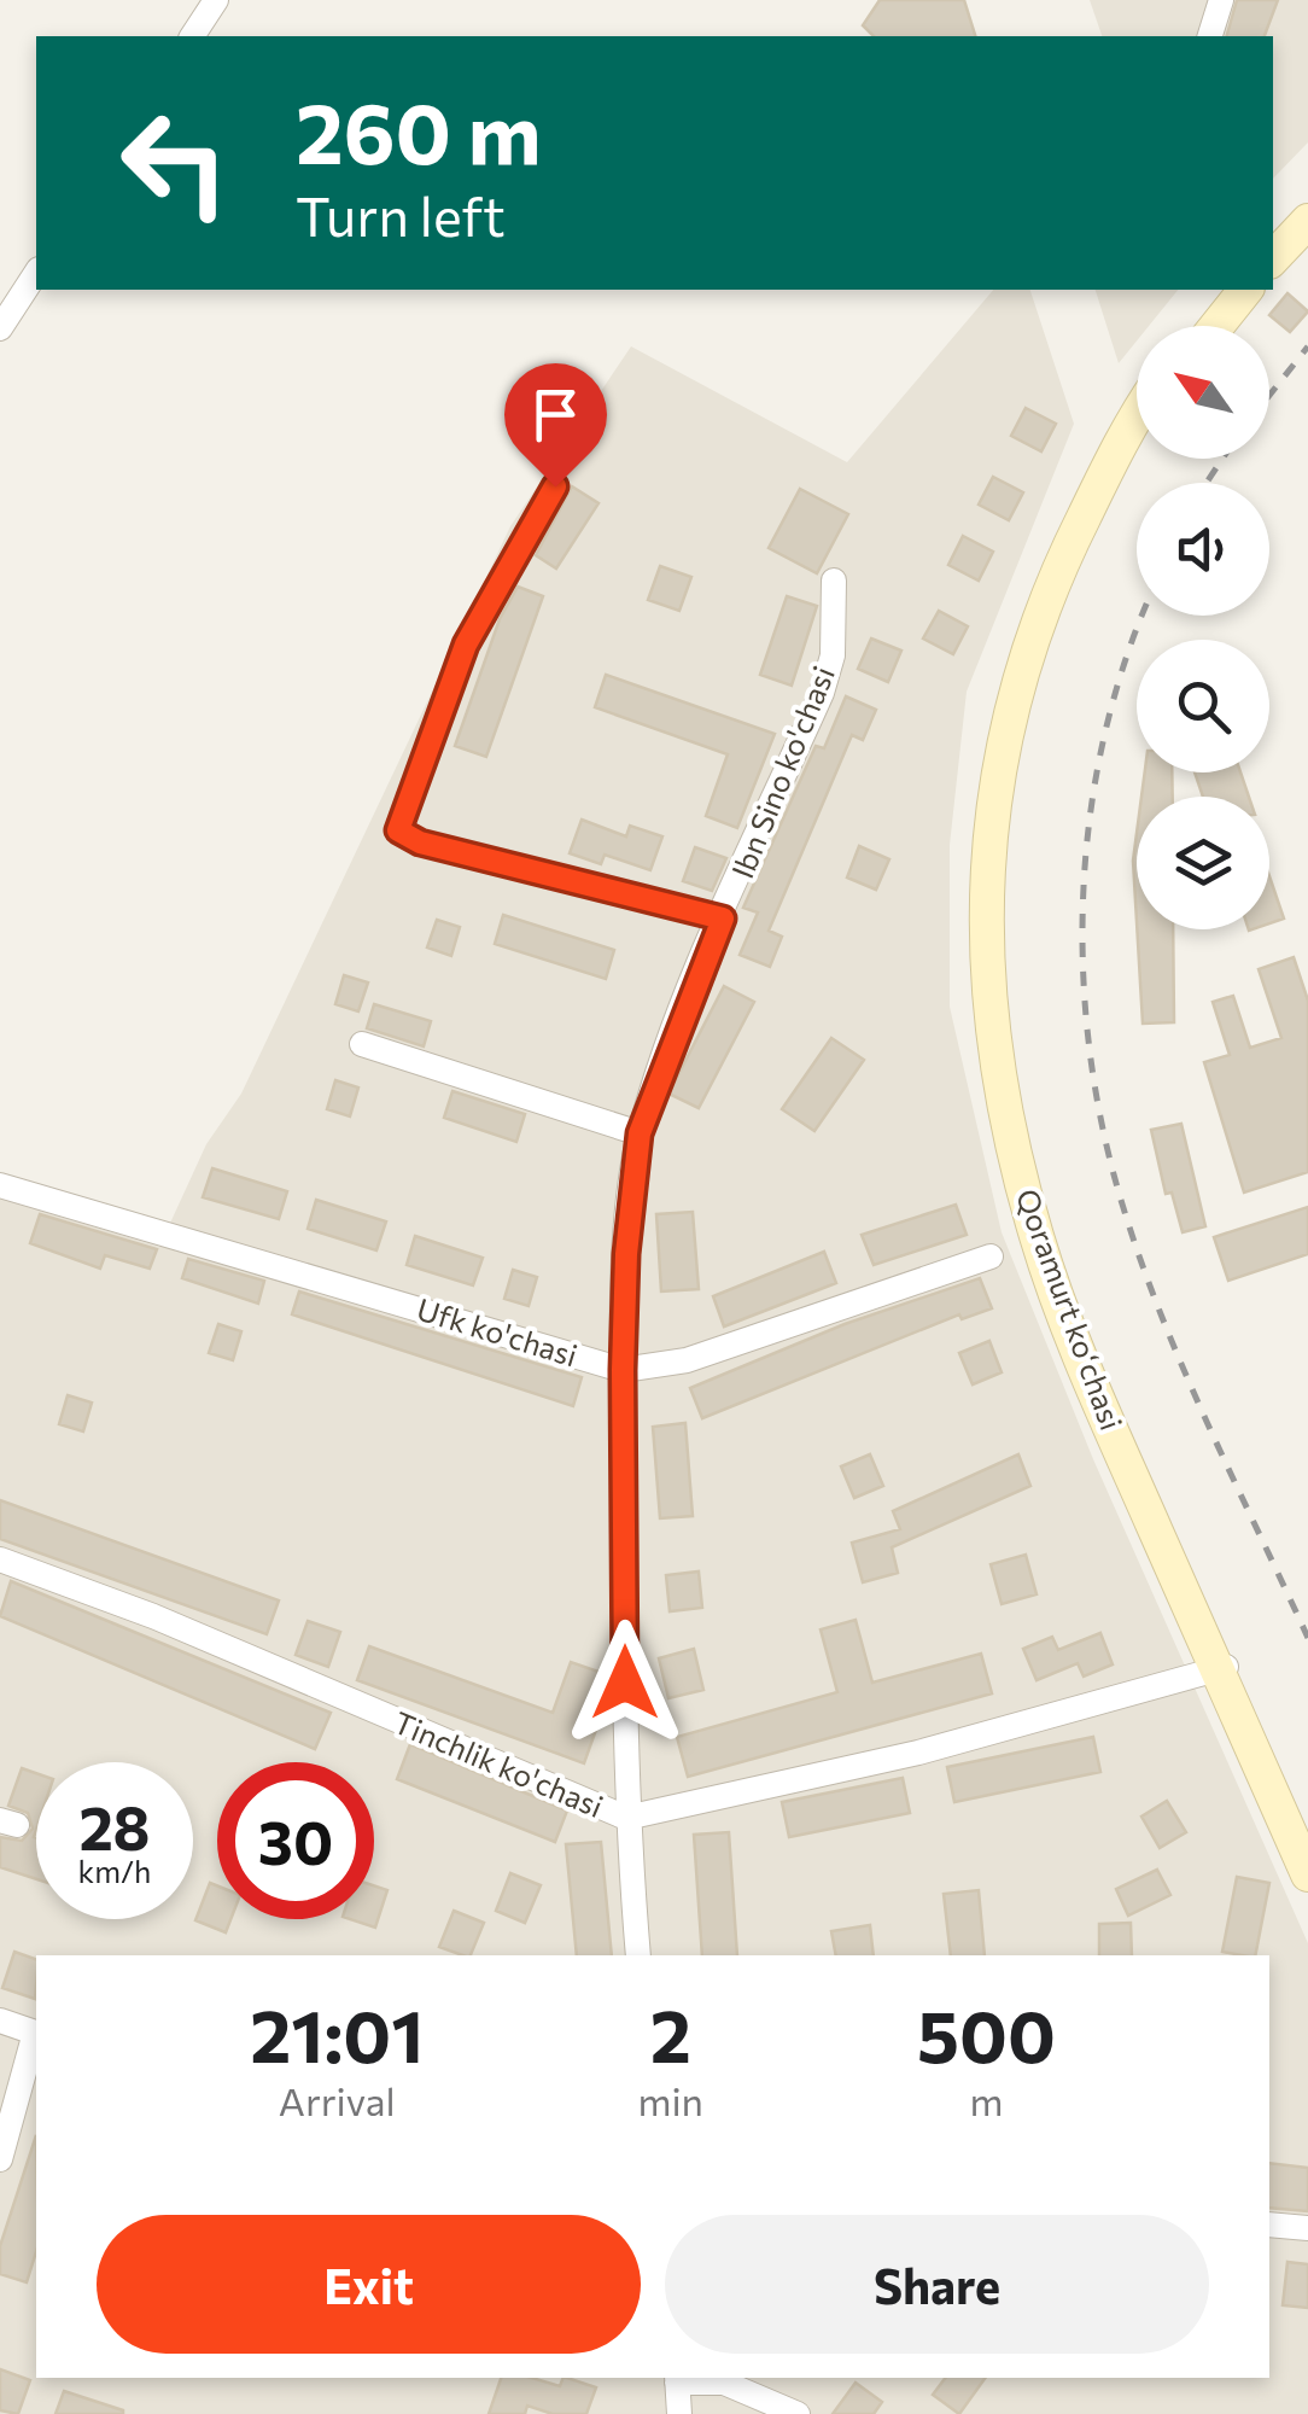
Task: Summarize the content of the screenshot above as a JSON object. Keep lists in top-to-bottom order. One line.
{"streets":{"main road":["Qoramurt koʻchasi"],"street":["Ibn Sino ko'chasi","Ufk ko'chasi","Tinchlik ko'chasi"]},"crossings":[["Ibn Sino ko'chasi","Ufk ko'chasi"],["Ibn Sino ko'chasi","Tinchlik ko'chasi"],["Qoramurt koʻchasi","Tinchlik ko'chasi"]],"north":"top left","page":{"turn":["260 m","Turn left"],"speed":"28 km/h","limit":"30","eta":["21:01","Arrival","2","min","500","m"],"buttons":["Exit","Share"]}}
